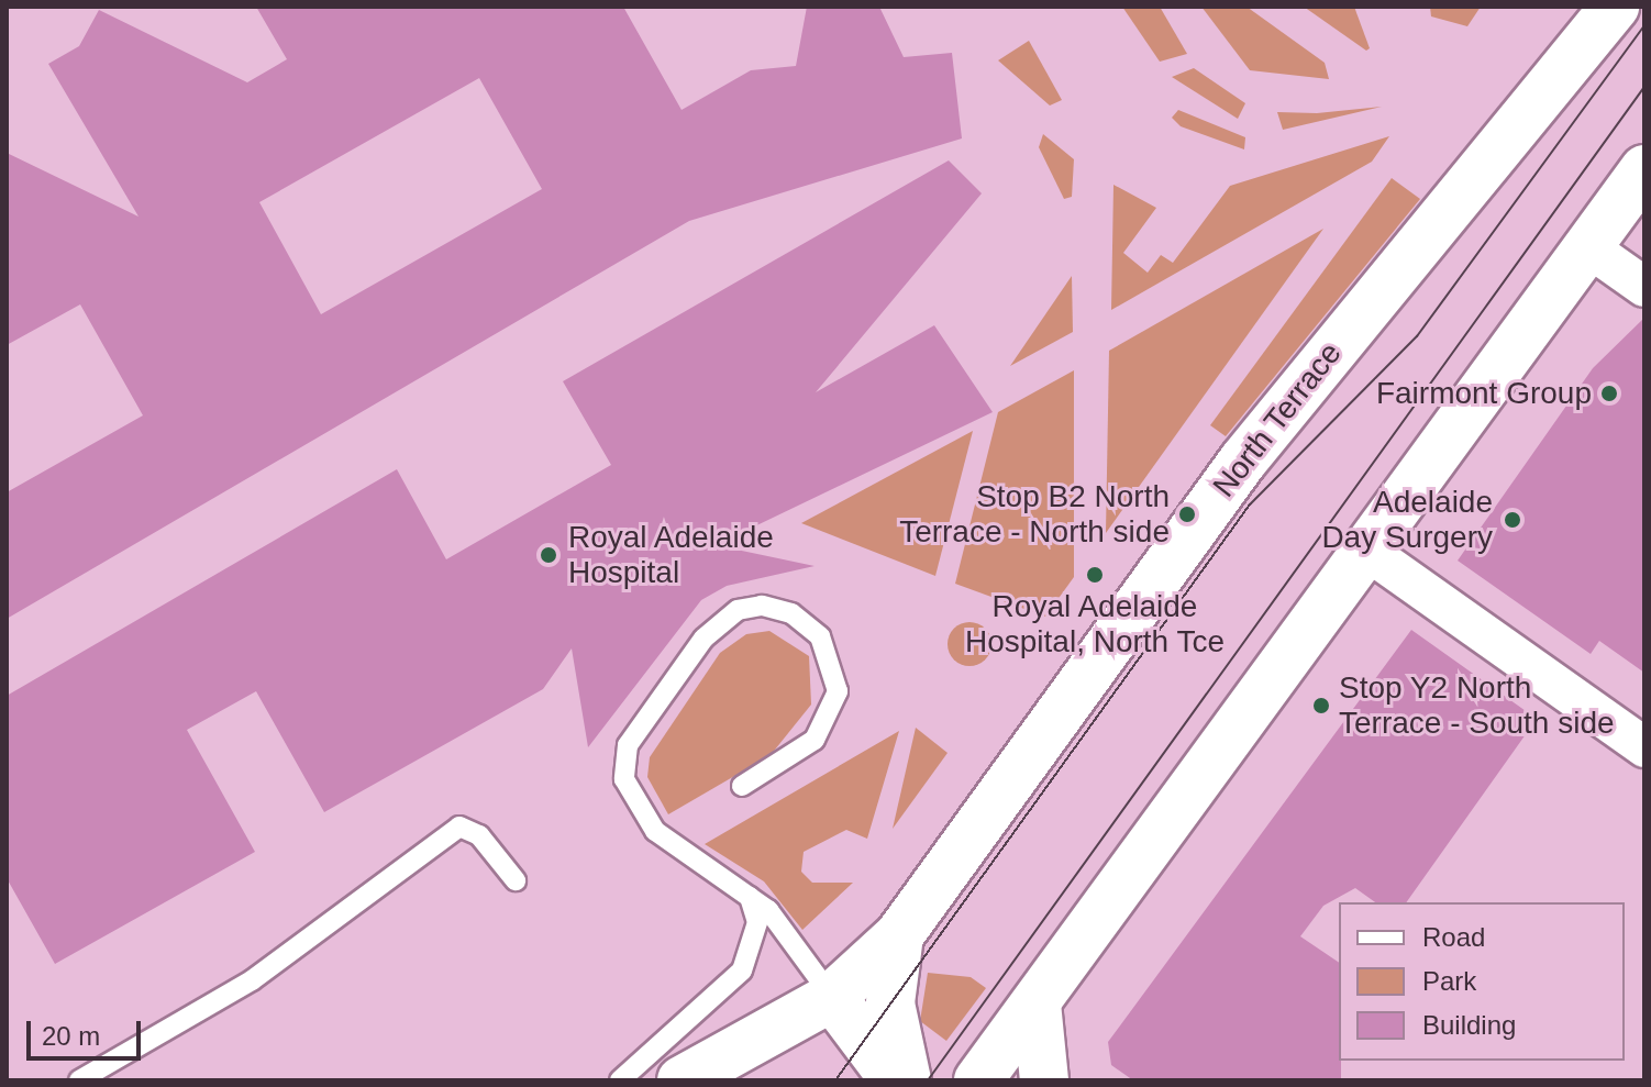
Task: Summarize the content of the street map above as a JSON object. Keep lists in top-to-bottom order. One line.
{"streets":{"main road":["North Terrace"]},"places":["Fairmont Group","Stop B2 North Terrace - North side","Adelaide Day Surgery","Royal Adelaide Hospital","Royal Adelaide Hospital, North Tce","Stop Y2 North Terrace - South side"],"legend":["Road","Park","Building"],"scale_bar":"20 m"}
